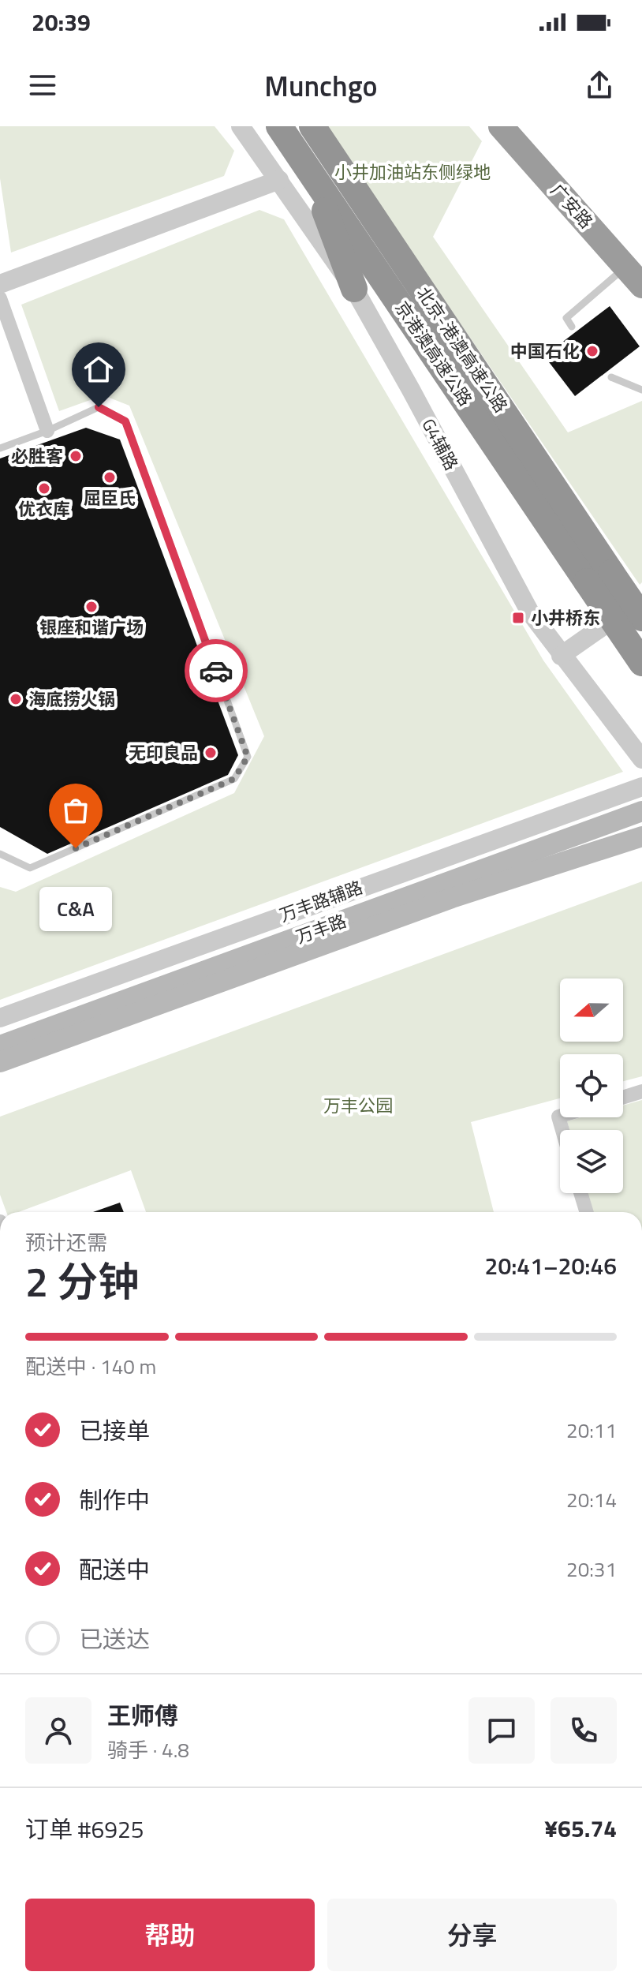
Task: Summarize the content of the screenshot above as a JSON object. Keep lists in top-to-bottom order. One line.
{"streets":{"highway":["广安路","北京-港澳高速公路","京港澳高速公路"],"main road":["万丰路"],"street":["G4辅路","万丰路辅路"]},"crossings":[["北京-港澳高速公路","京港澳高速公路"]],"parks":["小井加油站东侧绿地","万丰公园"],"places":{"other":["中国石化","必胜客","屈臣氏","优衣库","银座和谐广场","海底捞火锅","无印良品","C&A"],"transit":["小井桥东"]},"north":"left","page":{"status":"20:39","header":"Munchgo","bubble":"C&A","heading":["2 分钟","预计还需","20:41–20:46"],"panel":["王师傅","骑手 · 4.8","订单 #6925","¥65.74"],"bar":"配送中 · 140 m","list":[["已接单","20:11"],["制作中","20:14"],["配送中","20:31"],"已送达"],"buttons":["帮助","分享"]}}
